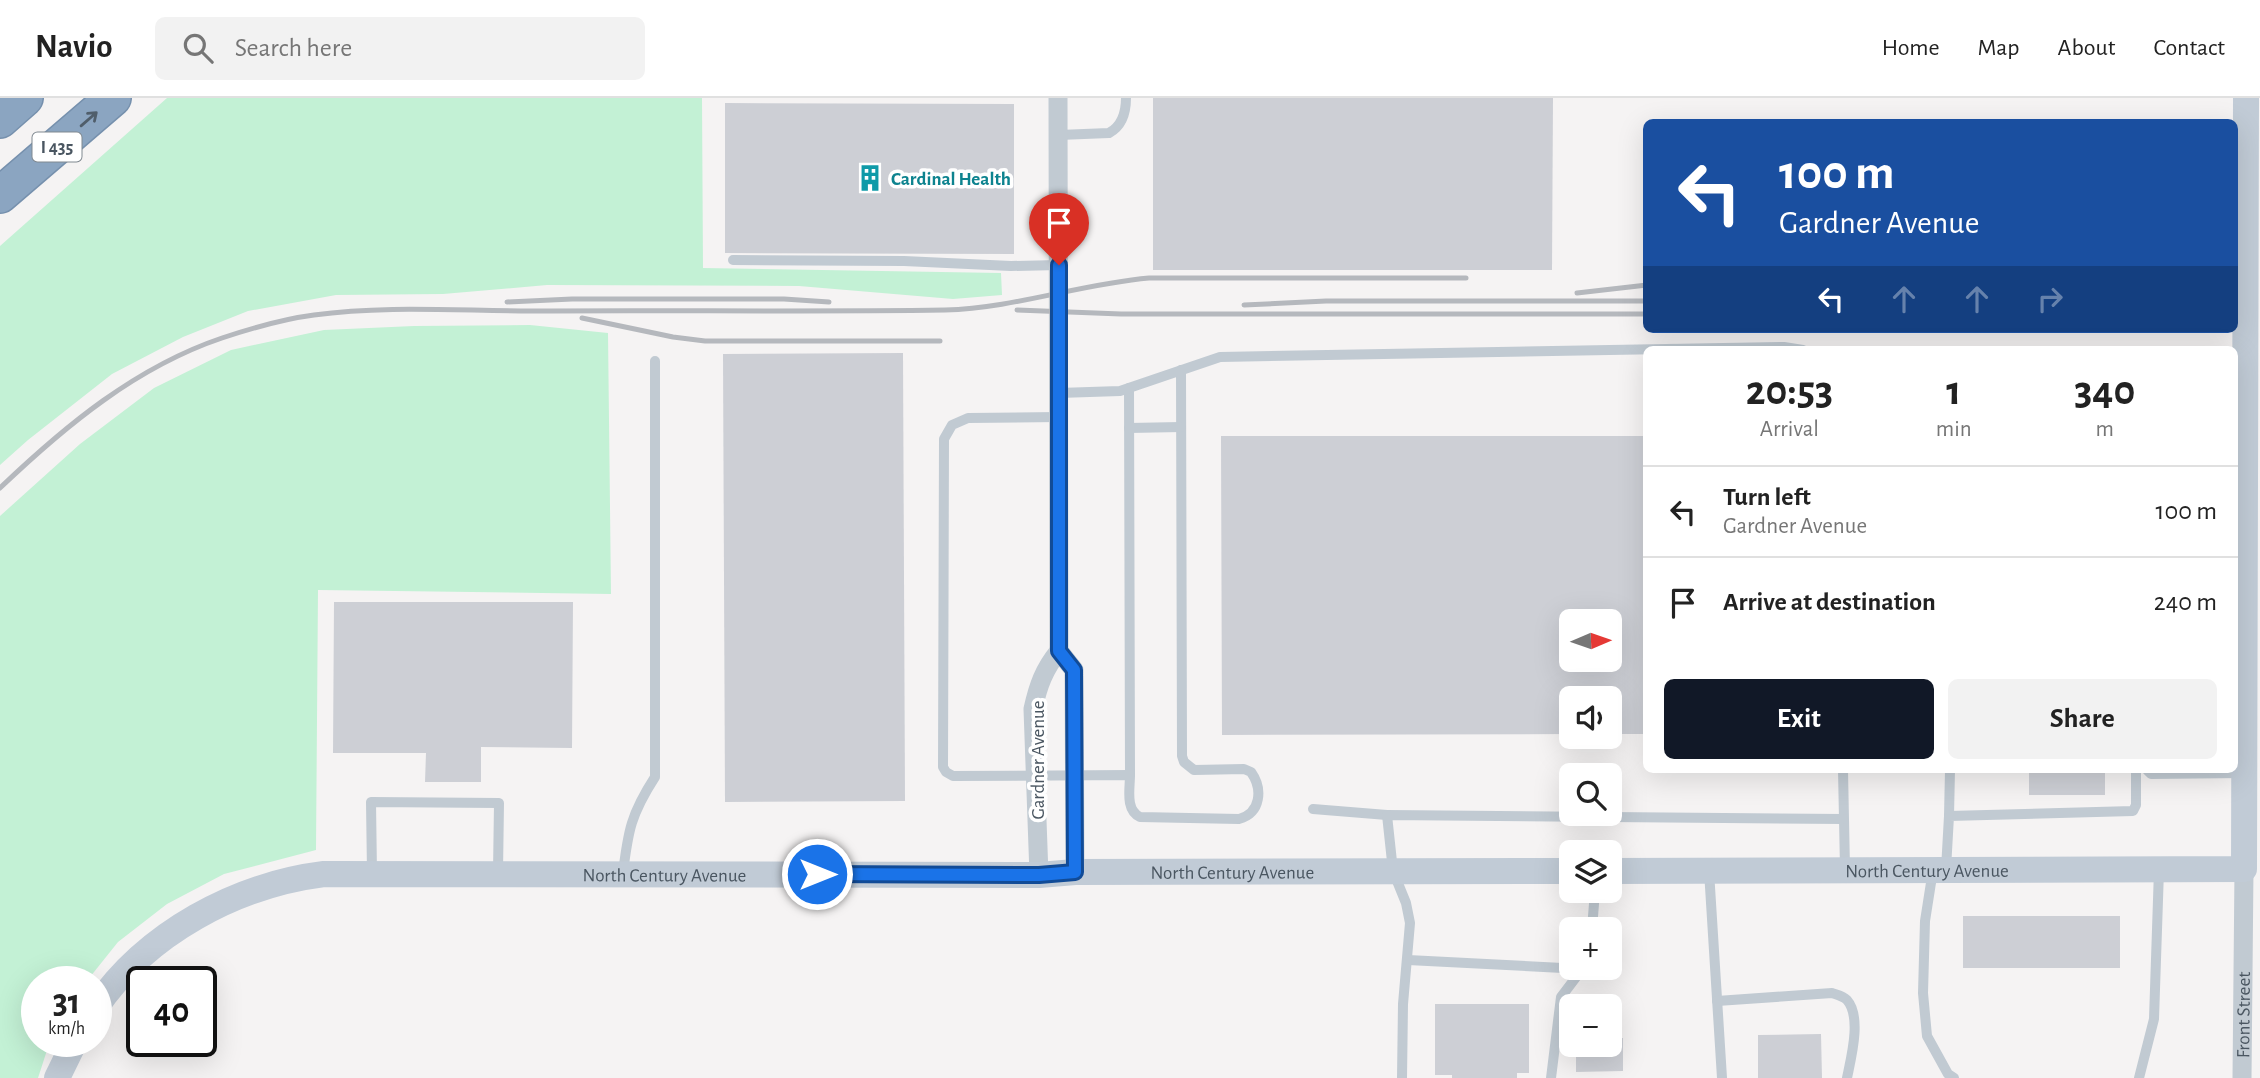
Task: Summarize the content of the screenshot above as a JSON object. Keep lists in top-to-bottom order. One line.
{"streets":{"highway":["I 435"],"street":["Gardner Avenue","North Century Avenue","Front Street"]},"crossings":[["Gardner Avenue","North Century Avenue"],["North Century Avenue","Front Street"]],"places":{"building":["Cardinal Health"]},"north":"right","page":{"header":"Navio","search":"Search here","nav":["Home","Map","About","Contact"],"turn":["100 m","Gardner Avenue"],"eta":["20:53","Arrival","1","min","340","m"],"list":[{"name":"Turn left","note":"Gardner Avenue","value":"100 m"},{"name":"Arrive at destination","value":"240 m"}],"map_buttons":["+","−"],"buttons":["Exit","Share"],"speed":"31 km/h","limit":"40"}}
